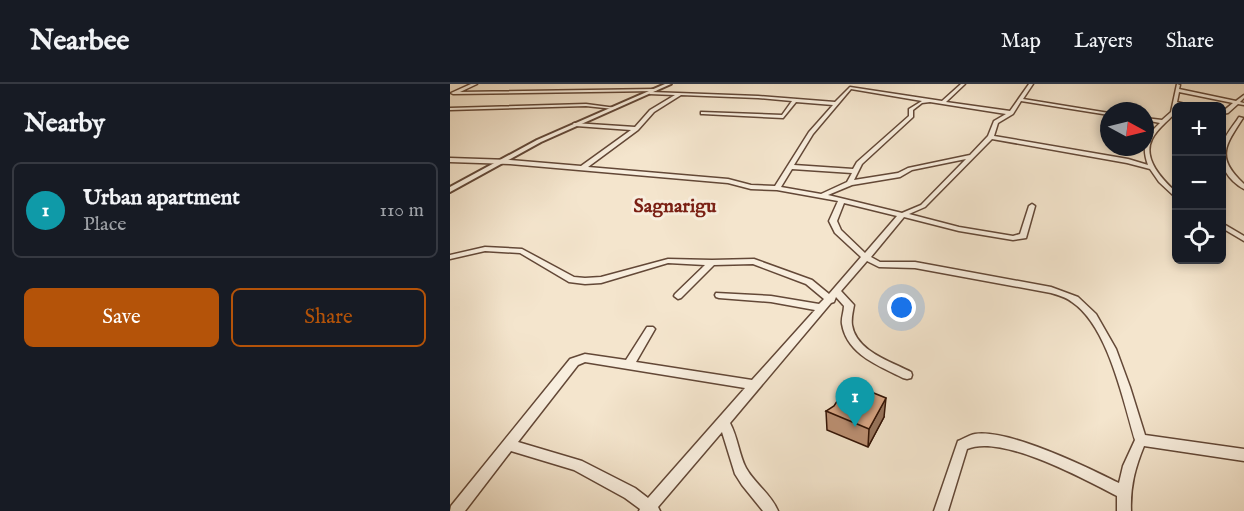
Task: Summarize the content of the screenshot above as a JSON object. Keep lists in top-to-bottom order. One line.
{"districts":["Sagnarigu"],"north":"right","page":{"header":"Nearbee","nav":["Map","Layers","Share"],"heading":"Nearby","map_buttons":["+","−"],"list":[{"mark":"1","name":"Urban apartment","note":"Place","value":"110 m"}],"buttons":["Save","Share"],"pins":"1"}}
